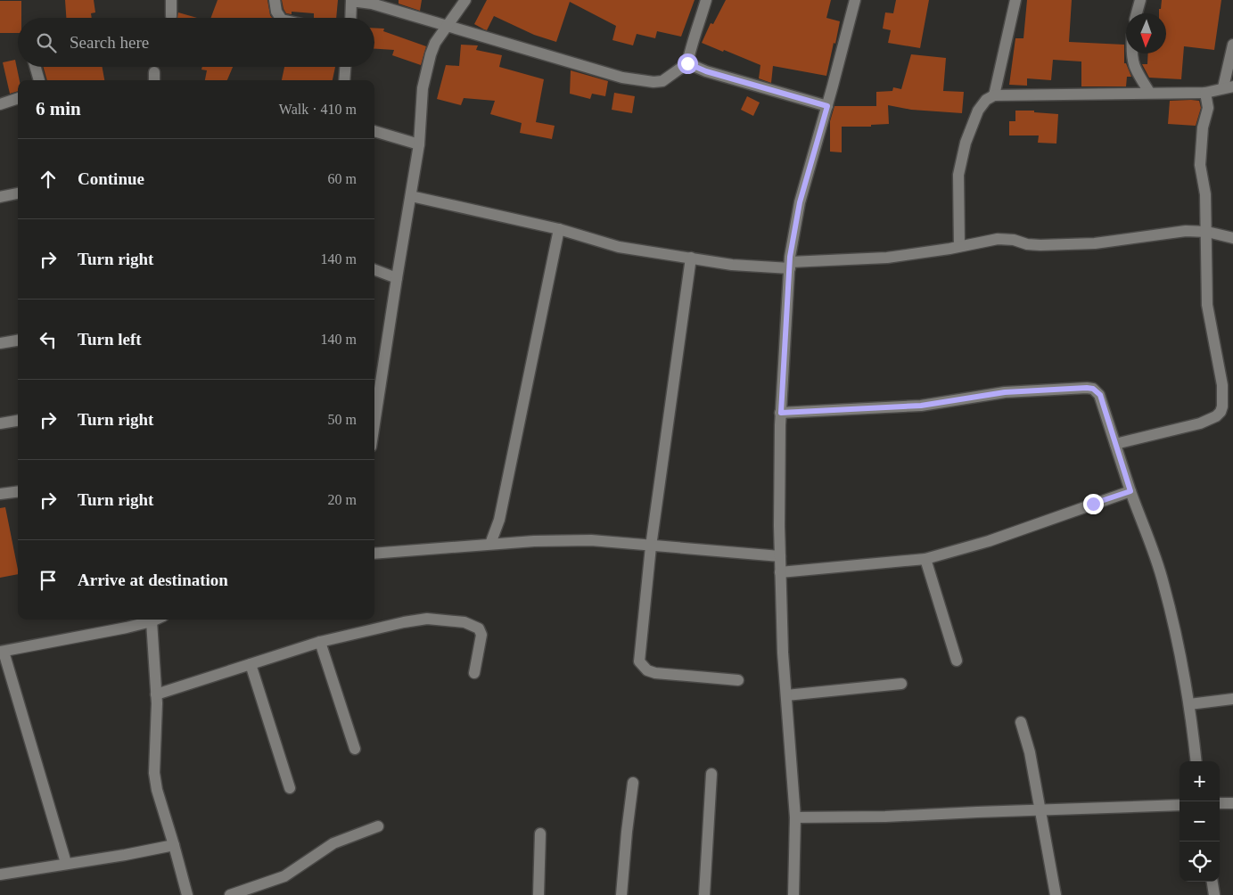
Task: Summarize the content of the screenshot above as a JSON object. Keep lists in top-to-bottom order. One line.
{"north":"bottom","page":{"search":"Search here","heading":["6 min","Walk · 410 m"],"list":[["Continue","60 m"],["Turn right","140 m"],["Turn left","140 m"],["Turn right","50 m"],["Turn right","20 m"],"Arrive at destination"],"map_buttons":["+","−"]}}
